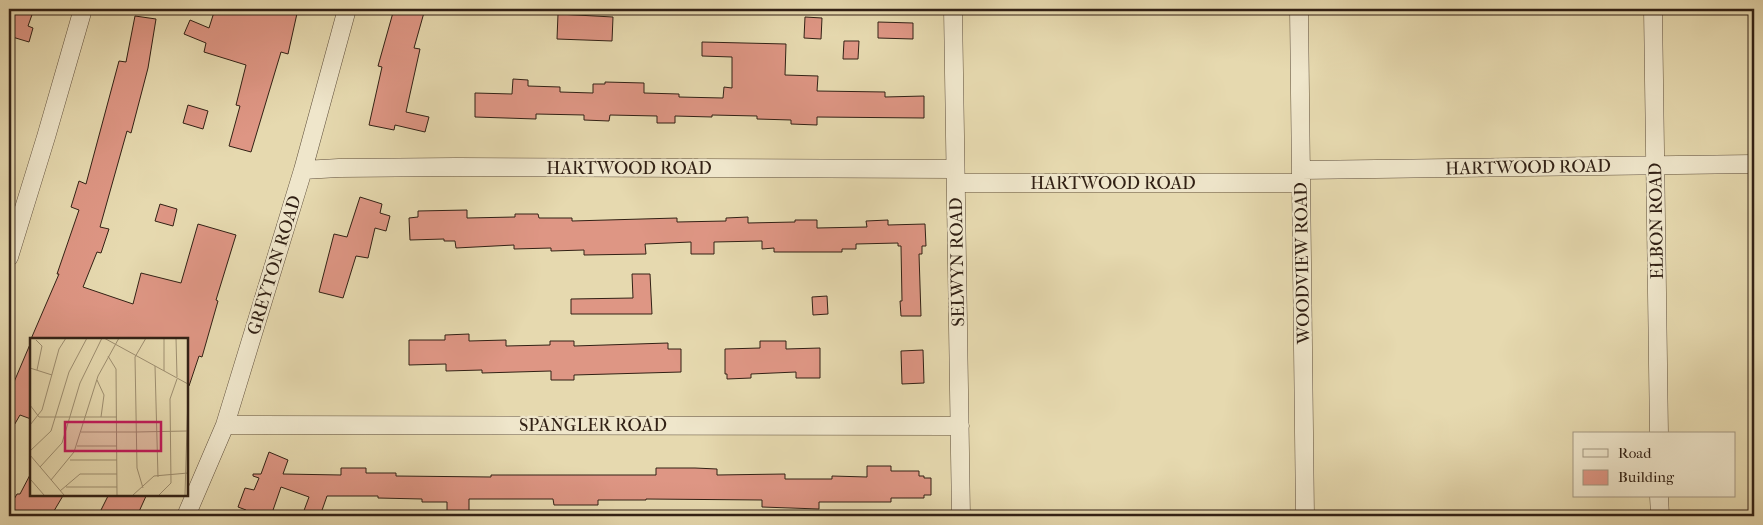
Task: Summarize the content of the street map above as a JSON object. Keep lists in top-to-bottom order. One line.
{"streets":{"street":["HARTWOOD ROAD","ELBON ROAD","SELWYN ROAD","WOODVIEW ROAD","GREYTON ROAD","SPANGLER ROAD"]},"crossings":[["HARTWOOD ROAD","ELBON ROAD"],["HARTWOOD ROAD","SELWYN ROAD"],["HARTWOOD ROAD","WOODVIEW ROAD"],["HARTWOOD ROAD","GREYTON ROAD"],["SELWYN ROAD","SPANGLER ROAD"],["GREYTON ROAD","SPANGLER ROAD"]],"legend":["Road","Building"]}
